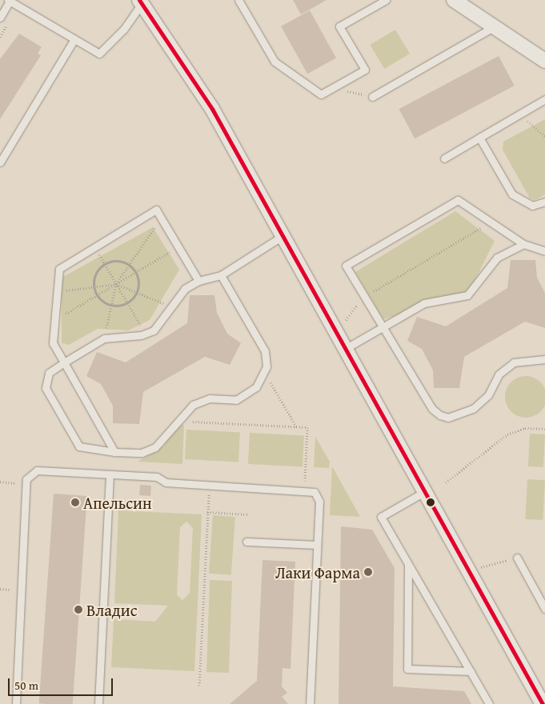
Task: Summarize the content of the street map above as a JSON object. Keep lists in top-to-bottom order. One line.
{"places":["Апельсин","Лаки Фарма","Владис"],"scale_bar":"50 m"}
